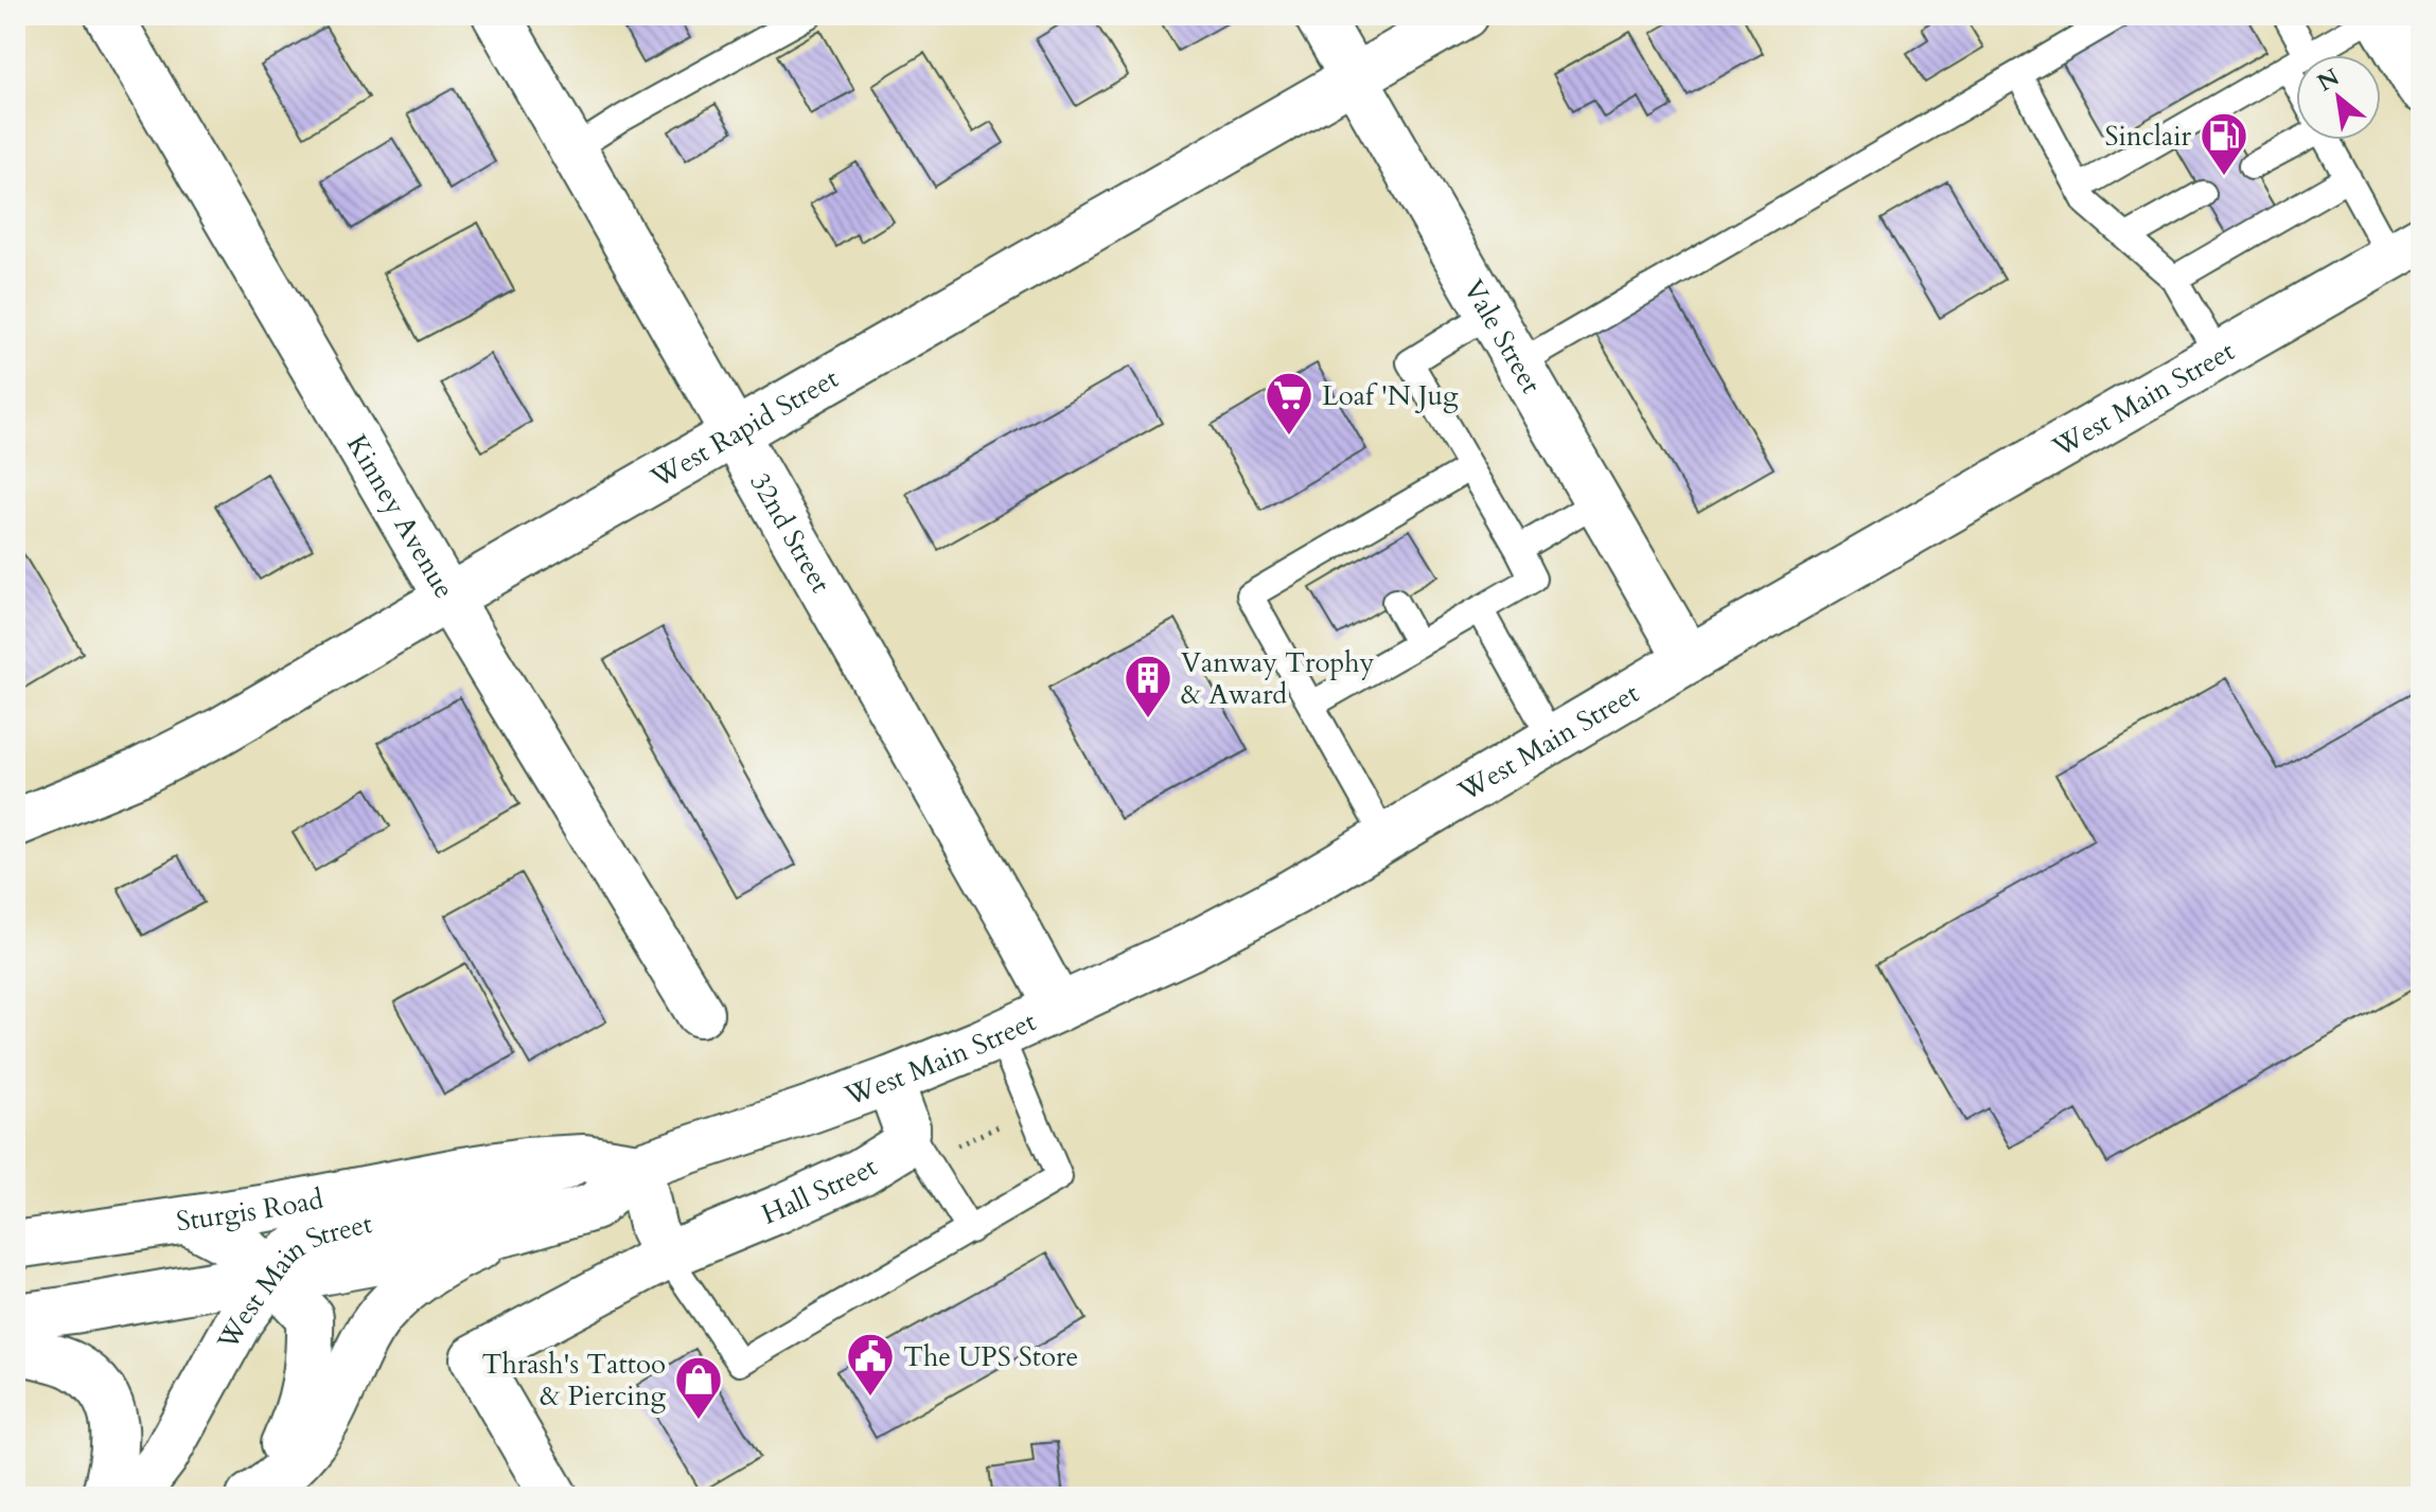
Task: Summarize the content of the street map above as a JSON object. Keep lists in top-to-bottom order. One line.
{"streets":{"street":["Vale Street","West Main Street","West Rapid Street","Kinney Avenue","32nd Street","Hall Street","Sturgis Road"]},"crossings":[["Vale Street","West Main Street"],["Vale Street","West Rapid Street"],["West Main Street","32nd Street"],["West Main Street","Sturgis Road"],["West Rapid Street","Kinney Avenue"],["West Rapid Street","32nd Street"]],"places":{"fuel station":["Sinclair"],"supermarket":["Loaf 'N Jug"],"building":["Vanway Trophy & Award"],"public building":["The UPS Store"],"shop":["Thrash's Tattoo & Piercing"]},"north":"top left"}
